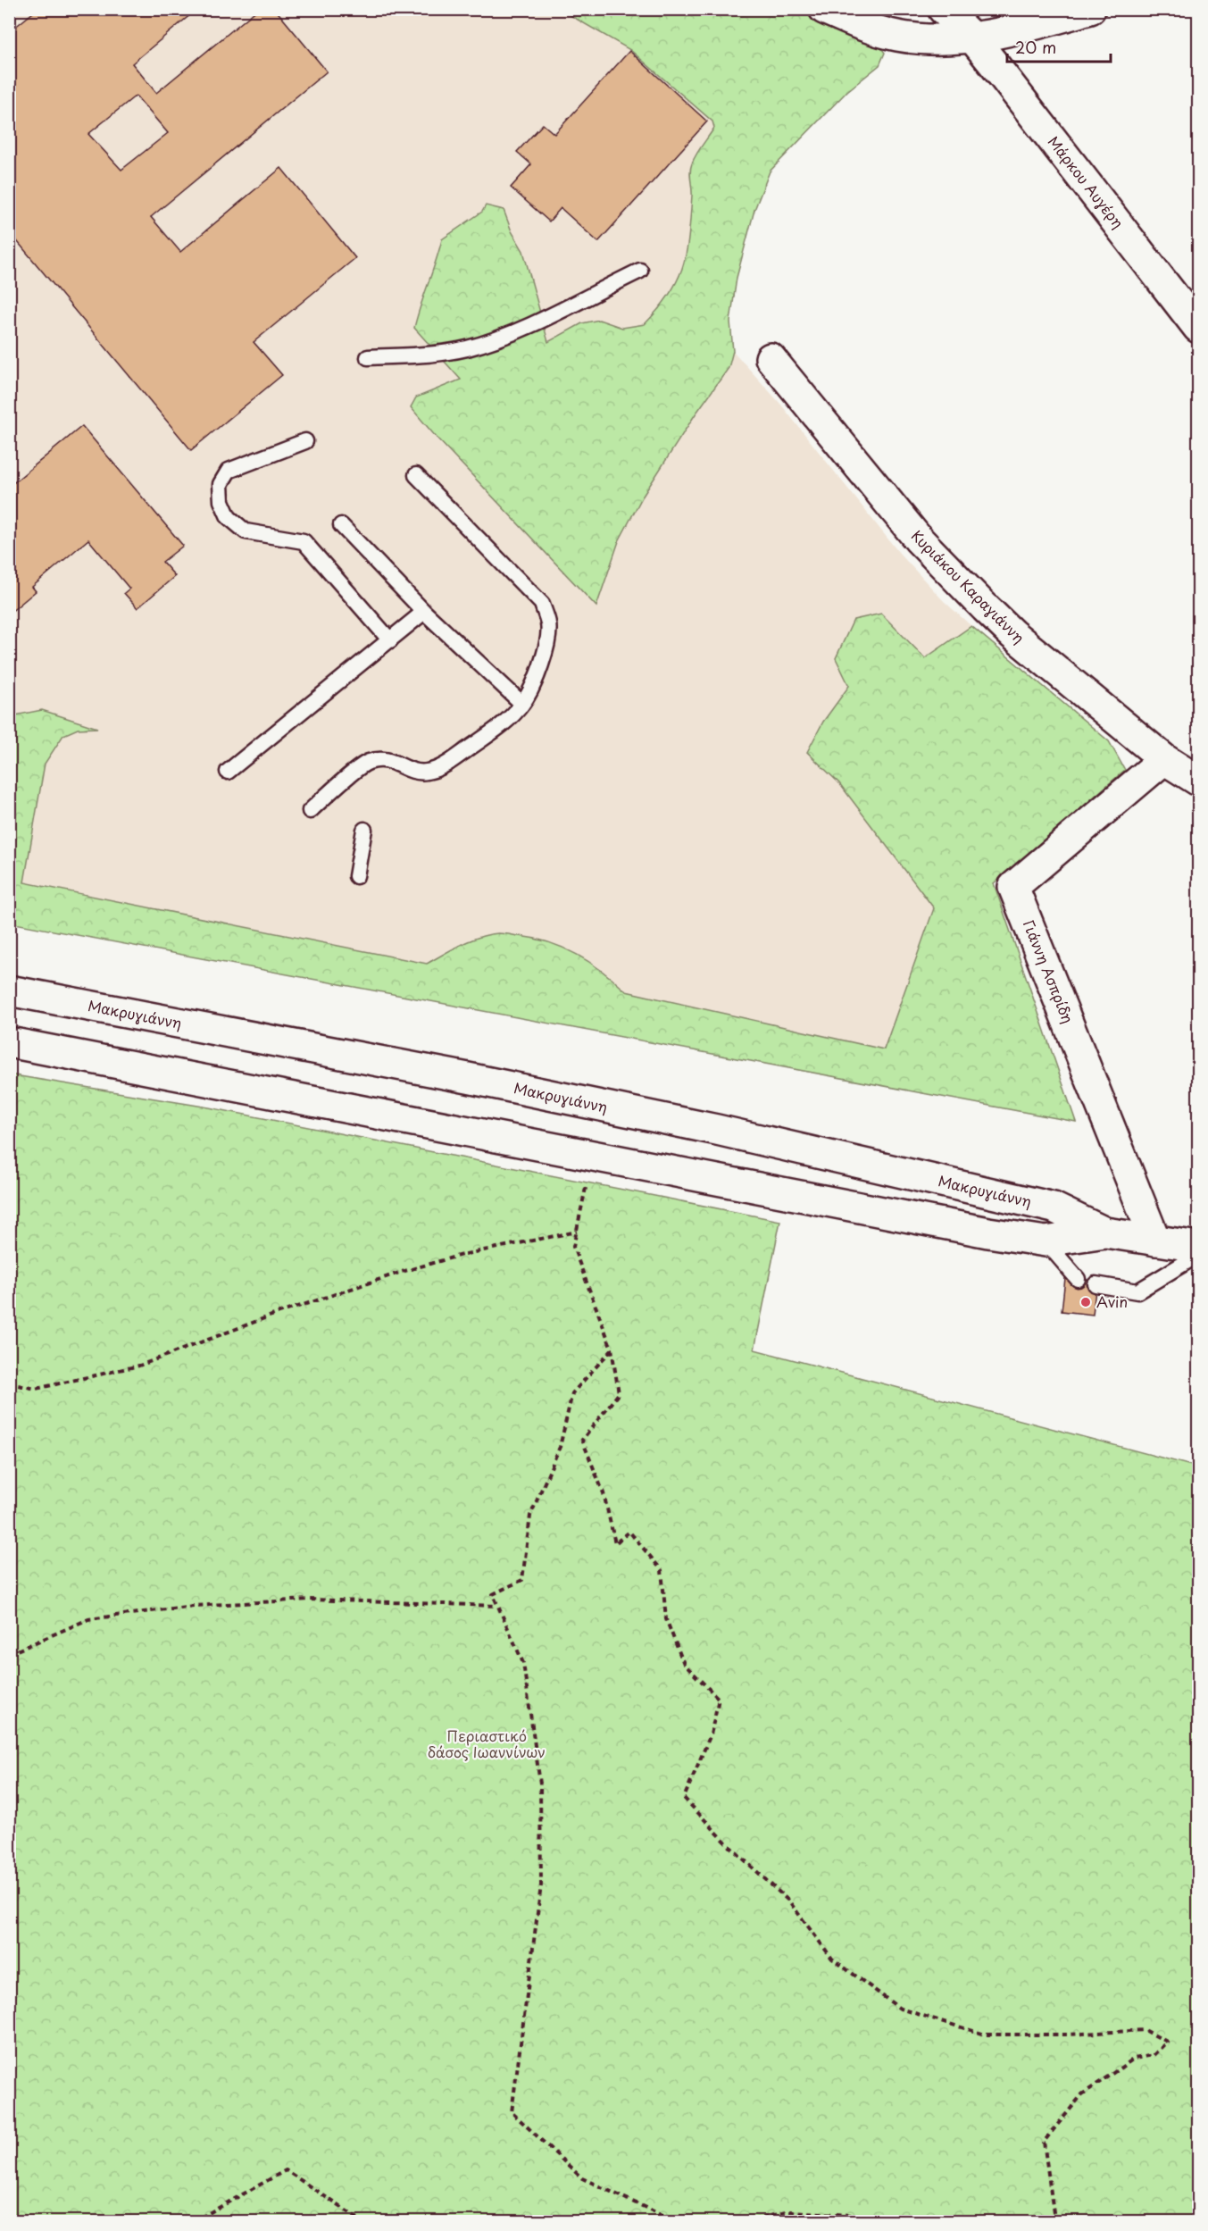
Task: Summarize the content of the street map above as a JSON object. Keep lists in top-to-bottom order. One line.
{"streets":{"main road":["Μάρκου Αυγέρη","Κυριάκου Καραγιάννη","Γιάννη Ασπρίδη","Μακρυγιάννη"]},"crossings":[["Κυριάκου Καραγιάννη","Γιάννη Ασπρίδη"],["Γιάννη Ασπρίδη","Μακρυγιάννη"]],"parks":["Περιαστικό δάσος Ιωαννίνων"],"places":["Avin"],"scale_bar":"20 m"}
